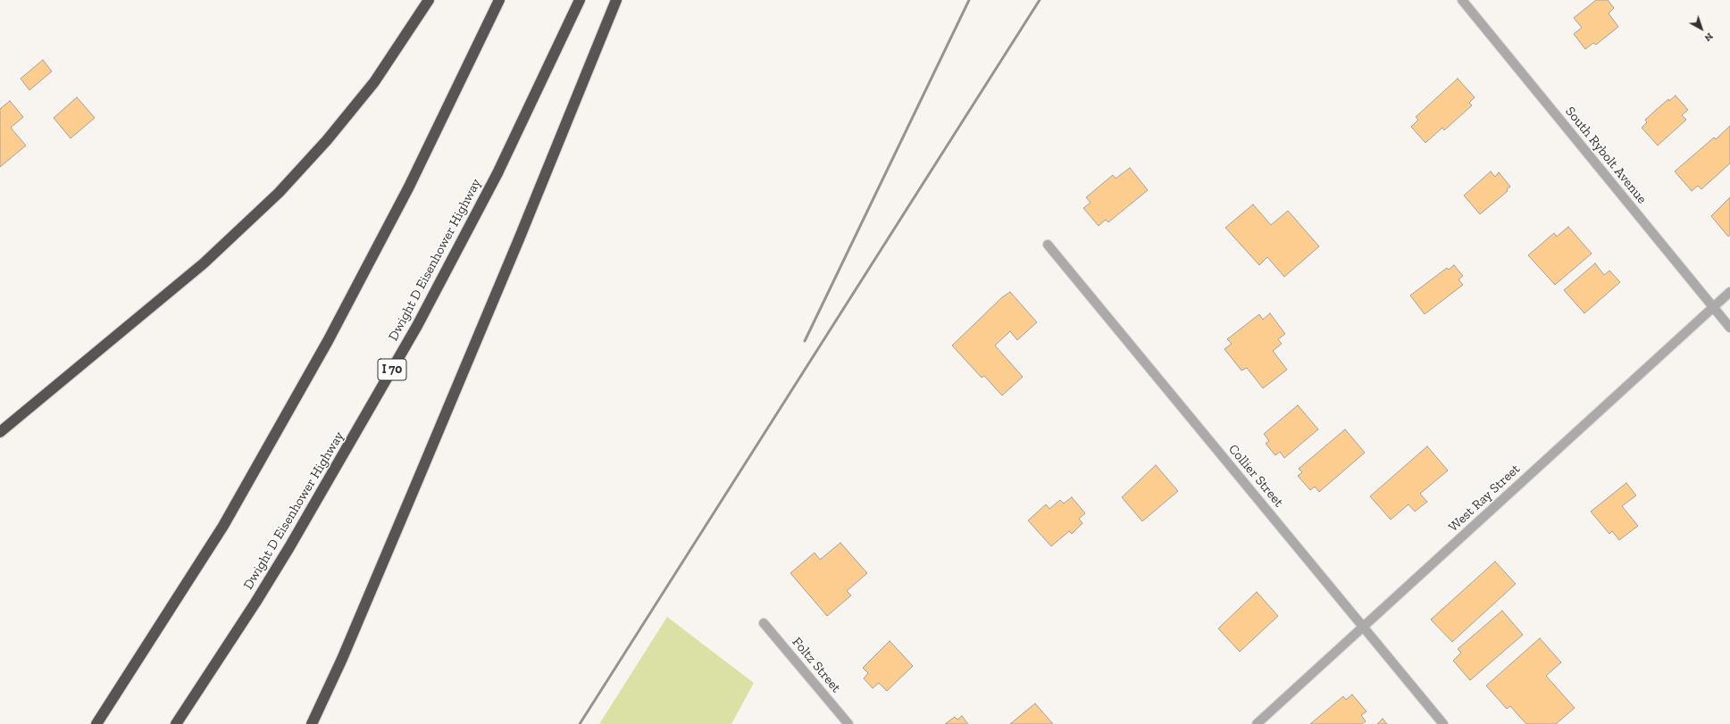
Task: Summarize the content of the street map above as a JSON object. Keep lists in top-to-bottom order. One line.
{"streets":{"highway":["Dwight D Eisenhower Highway","I 70"],"street":["South Rybolt Avenue","Collier Street","West Ray Street","Foltz Street"]},"crossings":[["South Rybolt Avenue","West Ray Street"],["Collier Street","West Ray Street"]],"north":"bottom right"}
